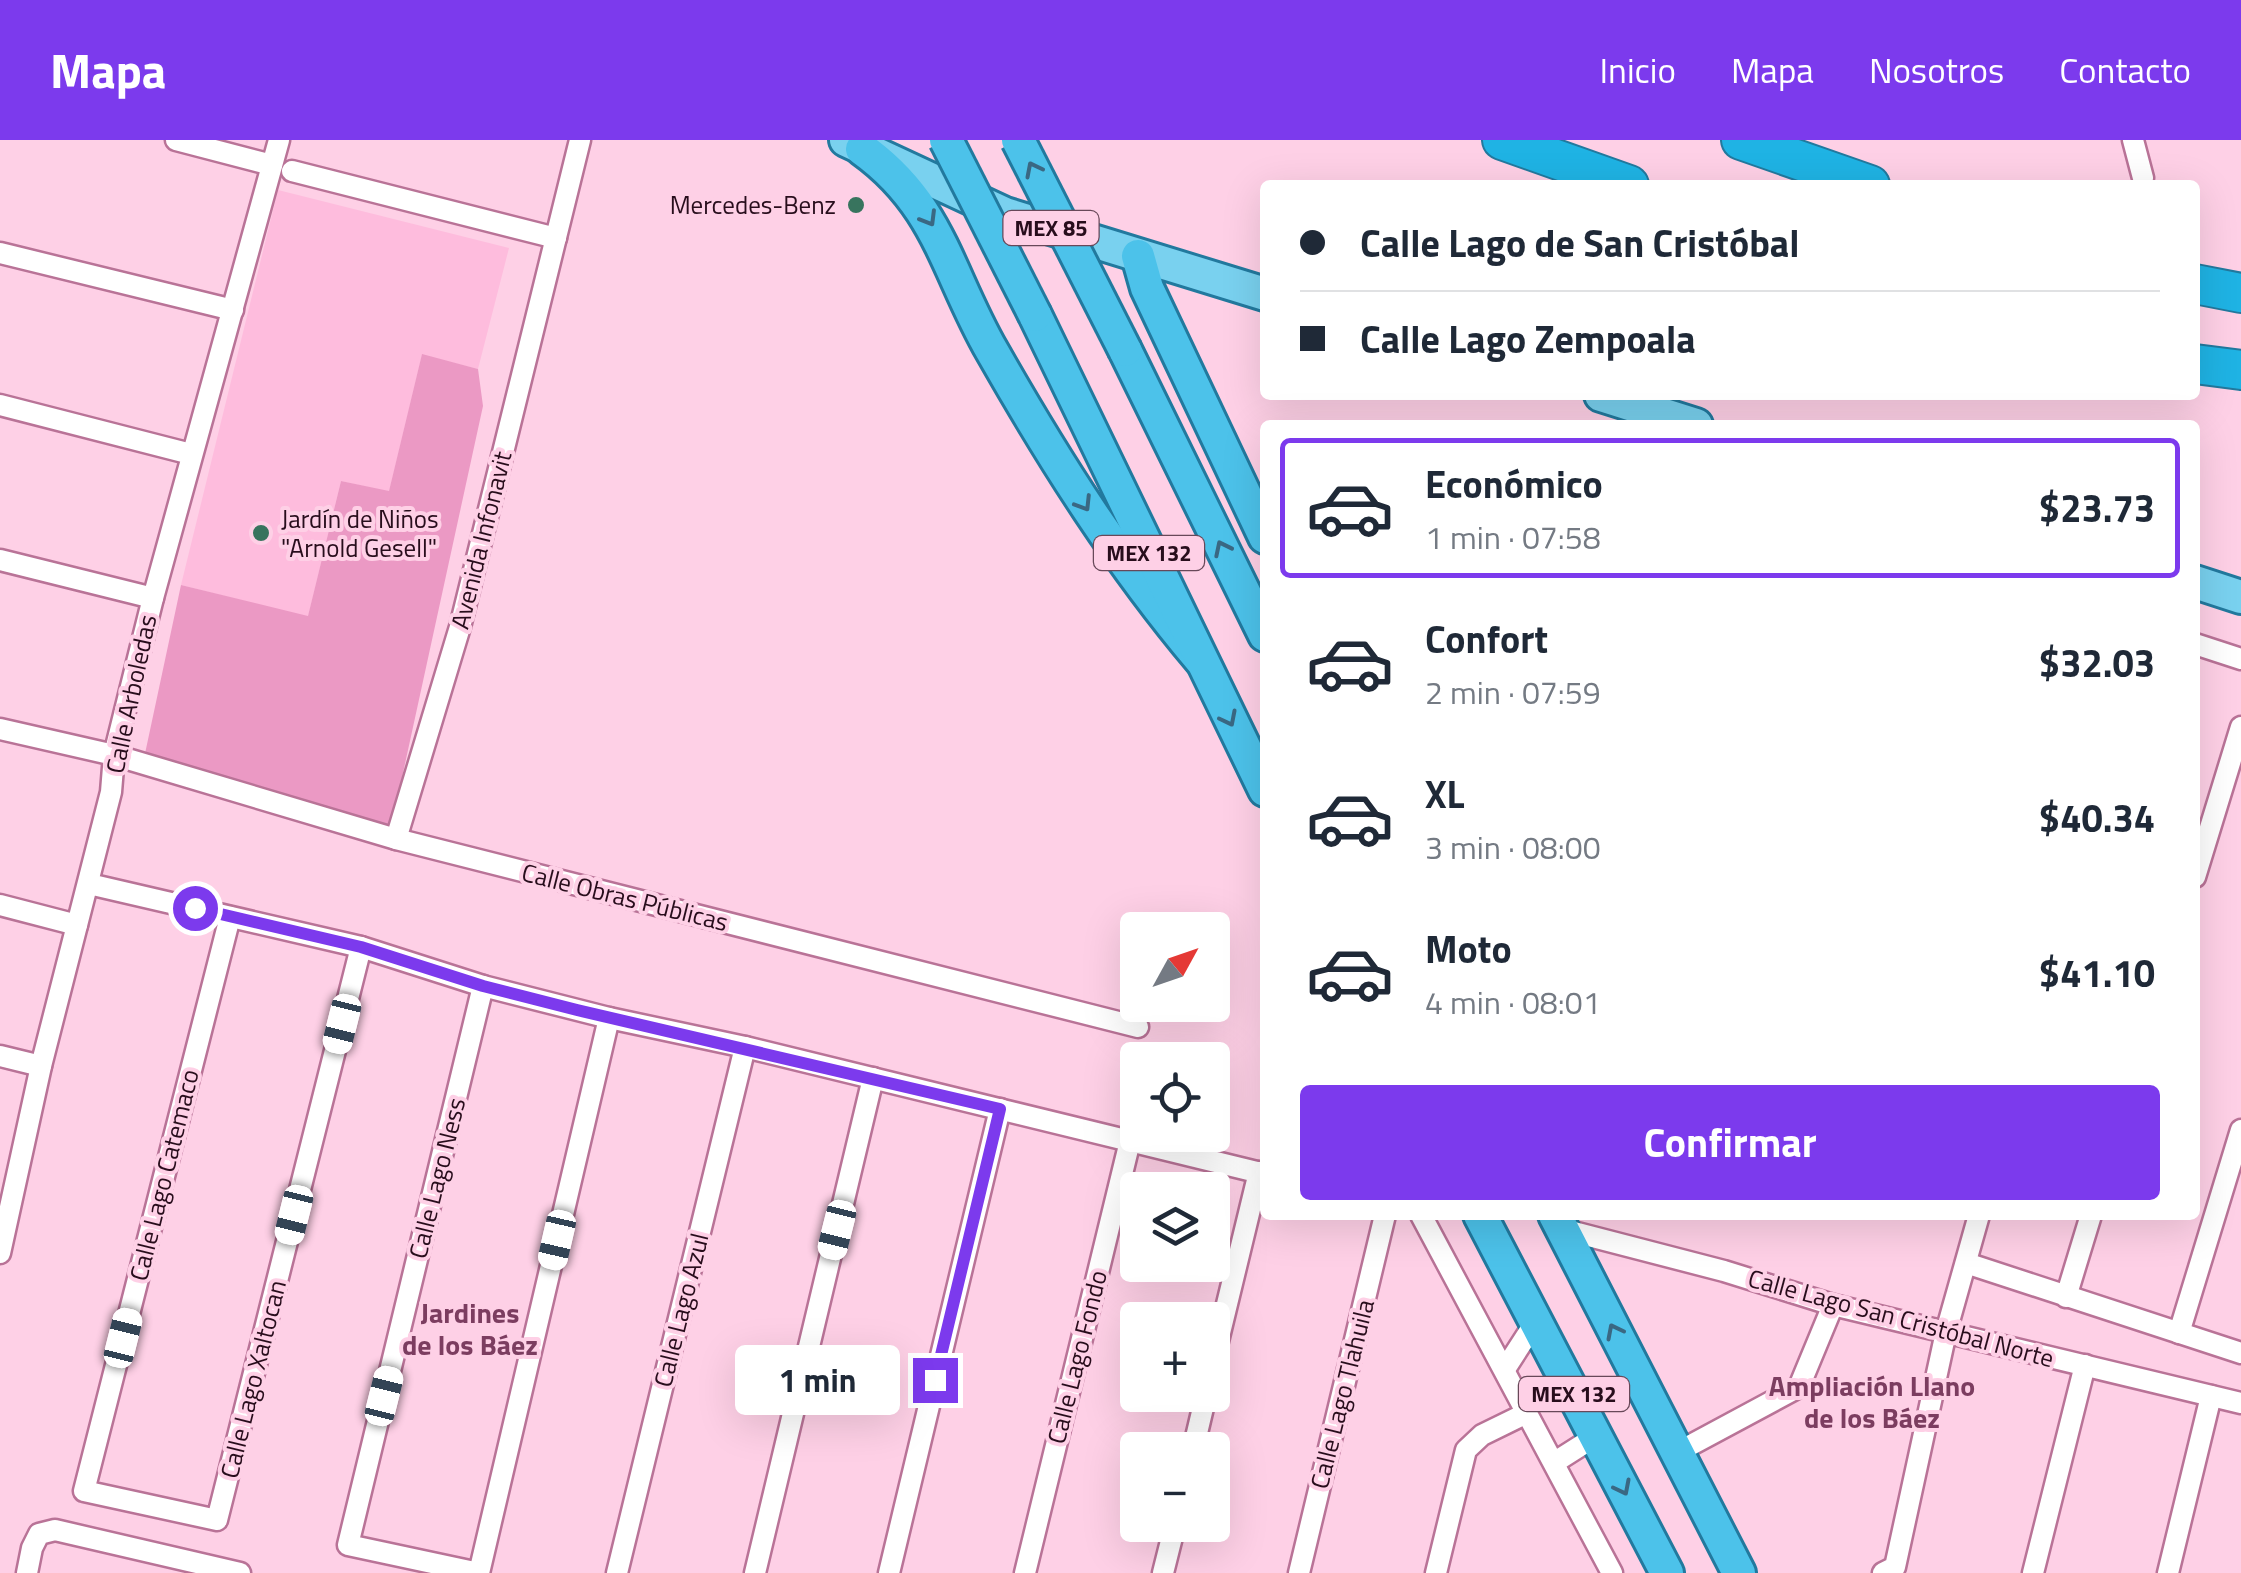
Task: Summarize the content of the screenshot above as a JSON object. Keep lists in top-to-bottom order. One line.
{"streets":{"highway":["MEX 132"],"main road":["MEX 85"],"street":["Avenida Infonavit","Calle Arboledas","Calle Obras Públicas","Calle Lago Catemaco","Calle Lago Ness","Calle Lago Azul","Calle Lago San Cristóbal Norte","Calle Lago Fondo","Calle Lago Xaltocan","Calle Lago Tlahuila"]},"crossings":[["Avenida Infonavit","Calle Obras Públicas"],["MEX 132","Calle Lago San Cristóbal Norte"],["Calle Arboledas","Calle Obras Públicas"],["Calle Lago Catemaco","Calle Lago Xaltocan"]],"districts":["Jardines de los Báez","Ampliación Llano de los Báez"],"places":["Mercedes-Benz","Jardín de Niños \"Arnold Gesell\""],"north":"top right","page":{"header":"Mapa","nav":["Inicio","Mapa","Nosotros","Contacto"],"banner":["Calle Lago de San Cristóbal","Calle Lago Zempoala"],"list":[{"name":"Económico","note":"1 min · 07:58","value":"$23.73"},{"name":"Confort","note":"2 min · 07:59","value":"$32.03"},{"name":"XL","note":"3 min · 08:00","value":"$40.34"},{"name":"Moto","note":"4 min · 08:01","value":"$41.10"}],"map_buttons":["+","−"],"buttons":"Confirmar","bubble":"1 min"}}
